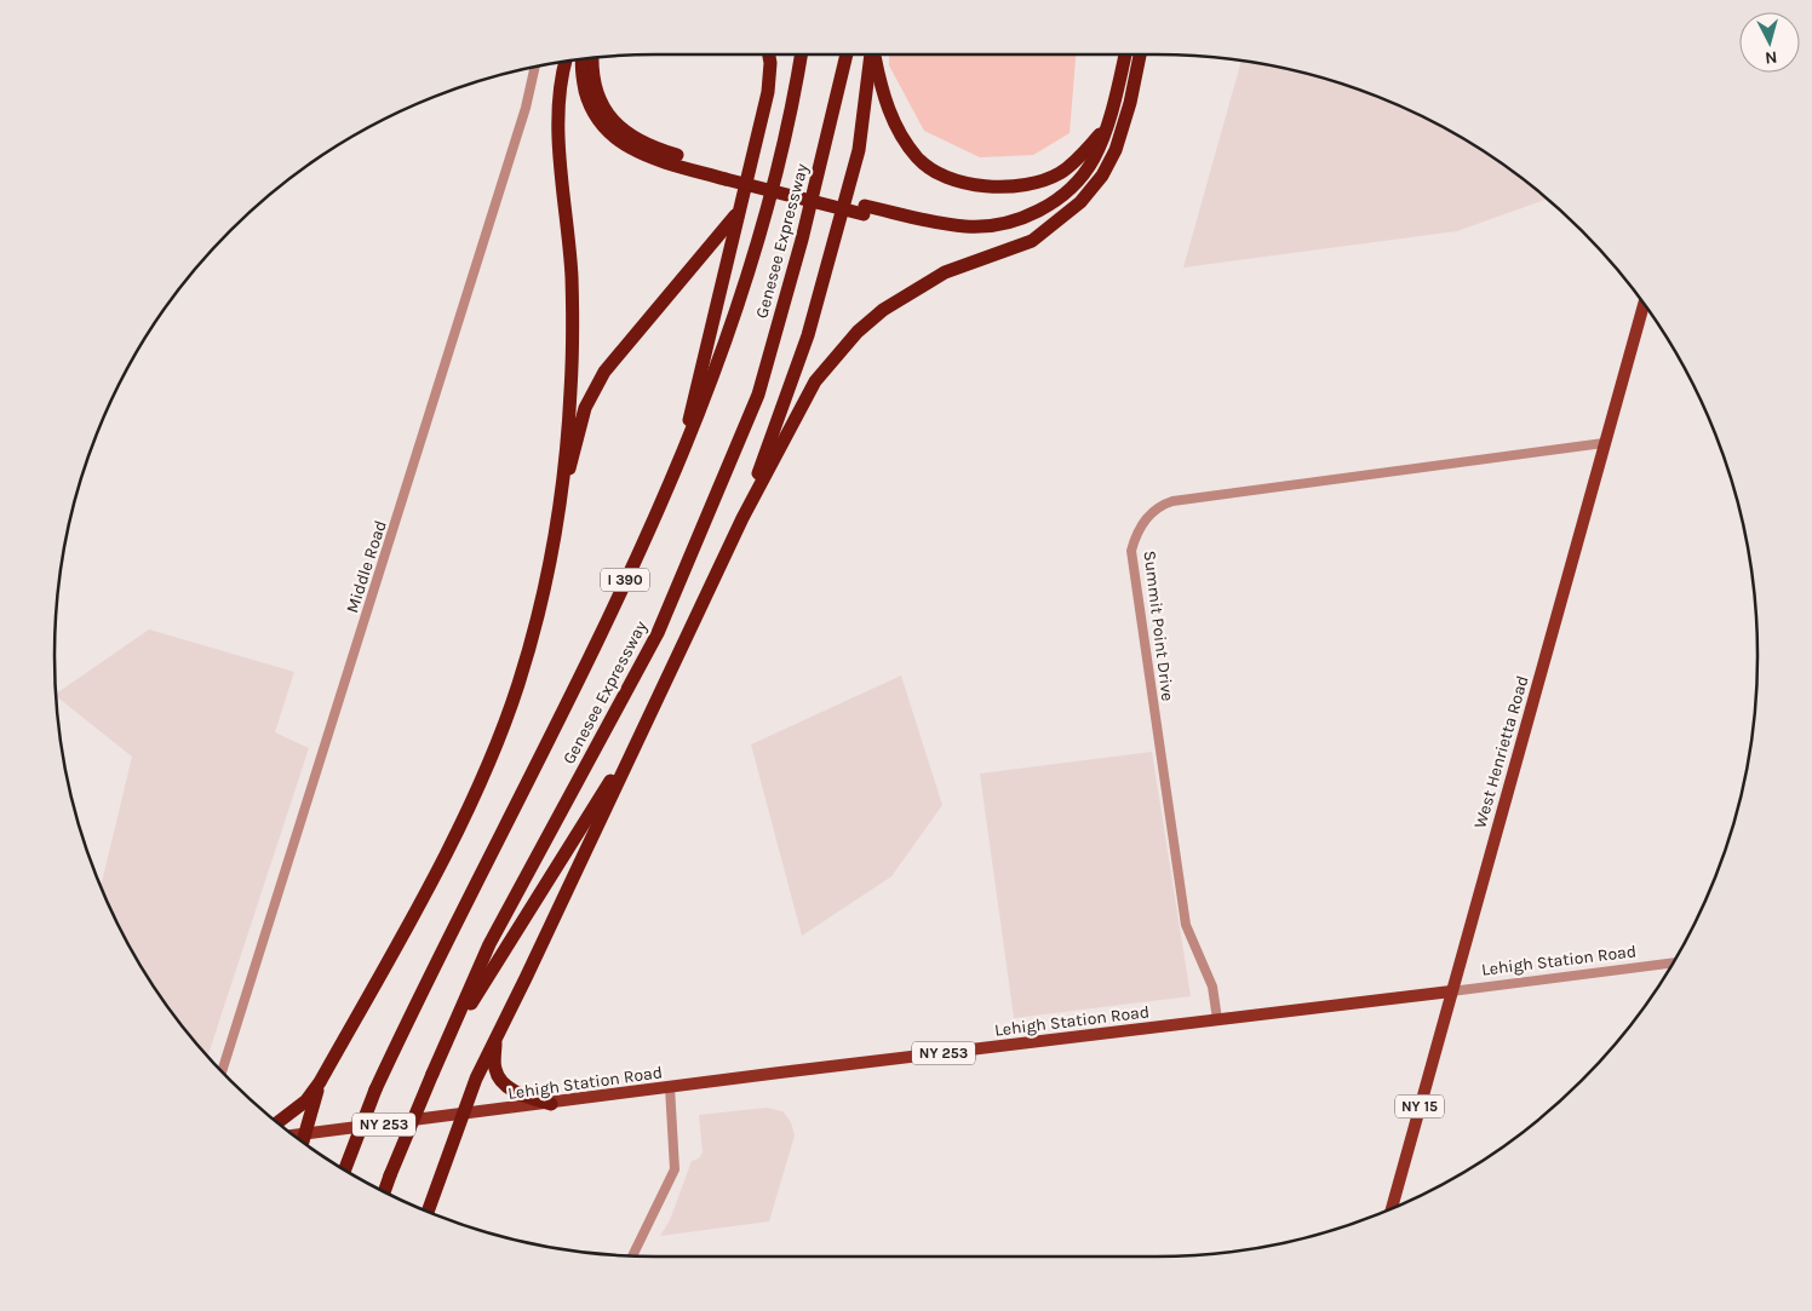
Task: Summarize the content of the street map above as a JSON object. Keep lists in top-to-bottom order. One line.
{"streets":{"highway":["Genesee Expressway","I 390"],"main road":["West Henrietta Road","Lehigh Station Road","NY 253","NY 15"],"street":["Middle Road","Summit Point Drive"]},"crossings":[["Summit Point Drive","West Henrietta Road"],["Summit Point Drive","Lehigh Station Road"],["West Henrietta Road","Lehigh Station Road"]],"north":"bottom"}
